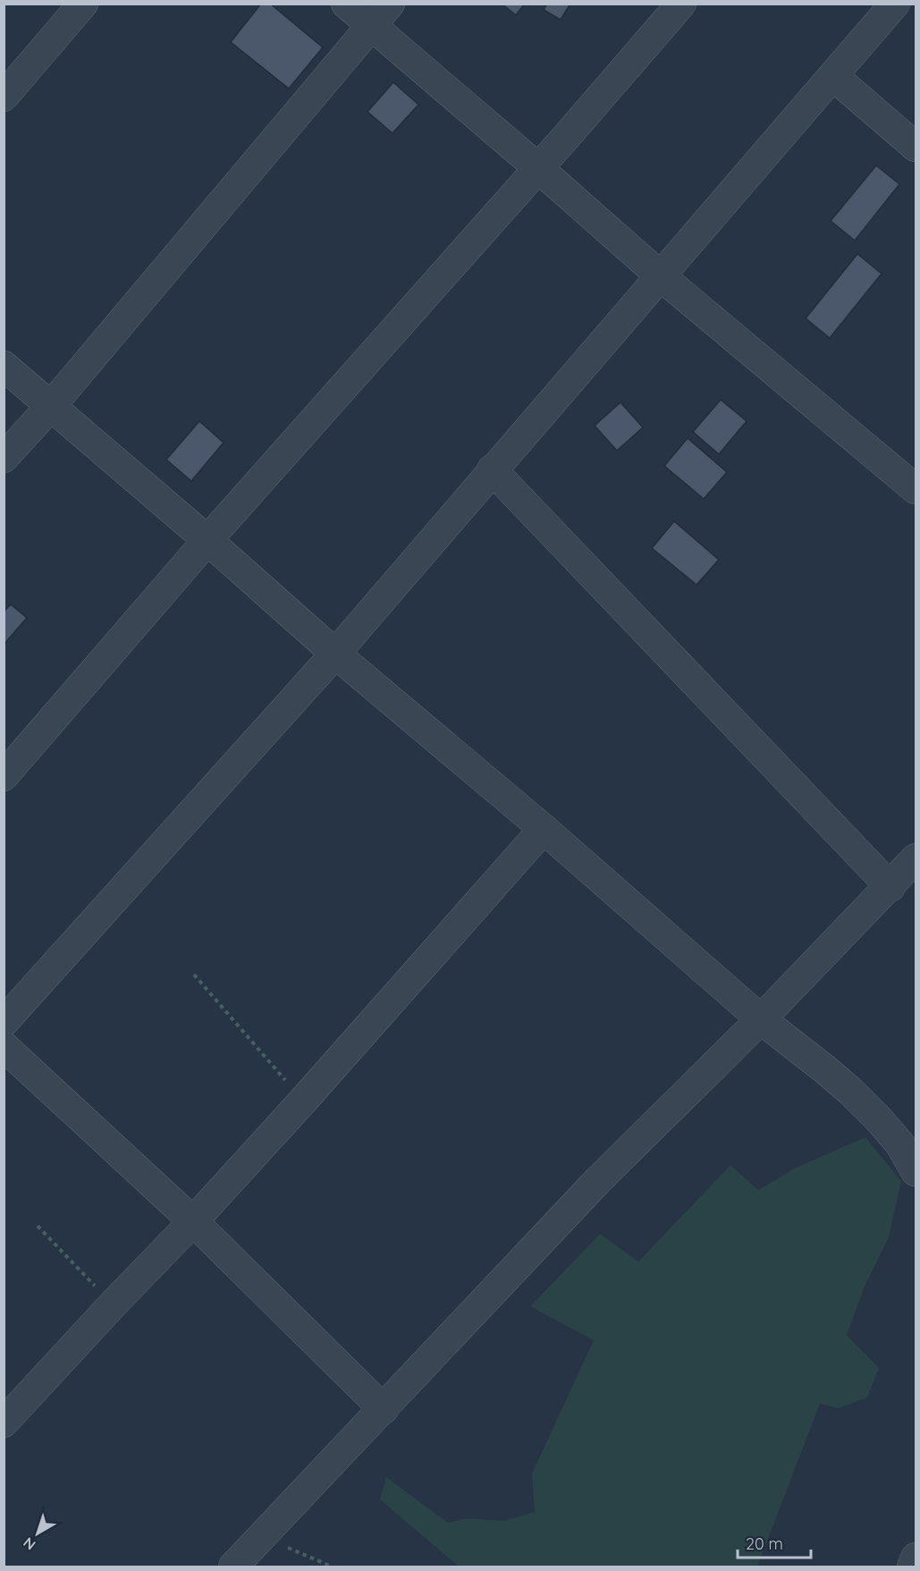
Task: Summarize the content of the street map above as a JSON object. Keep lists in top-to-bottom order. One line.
{"scale_bar":"20 m","north":"bottom left"}
